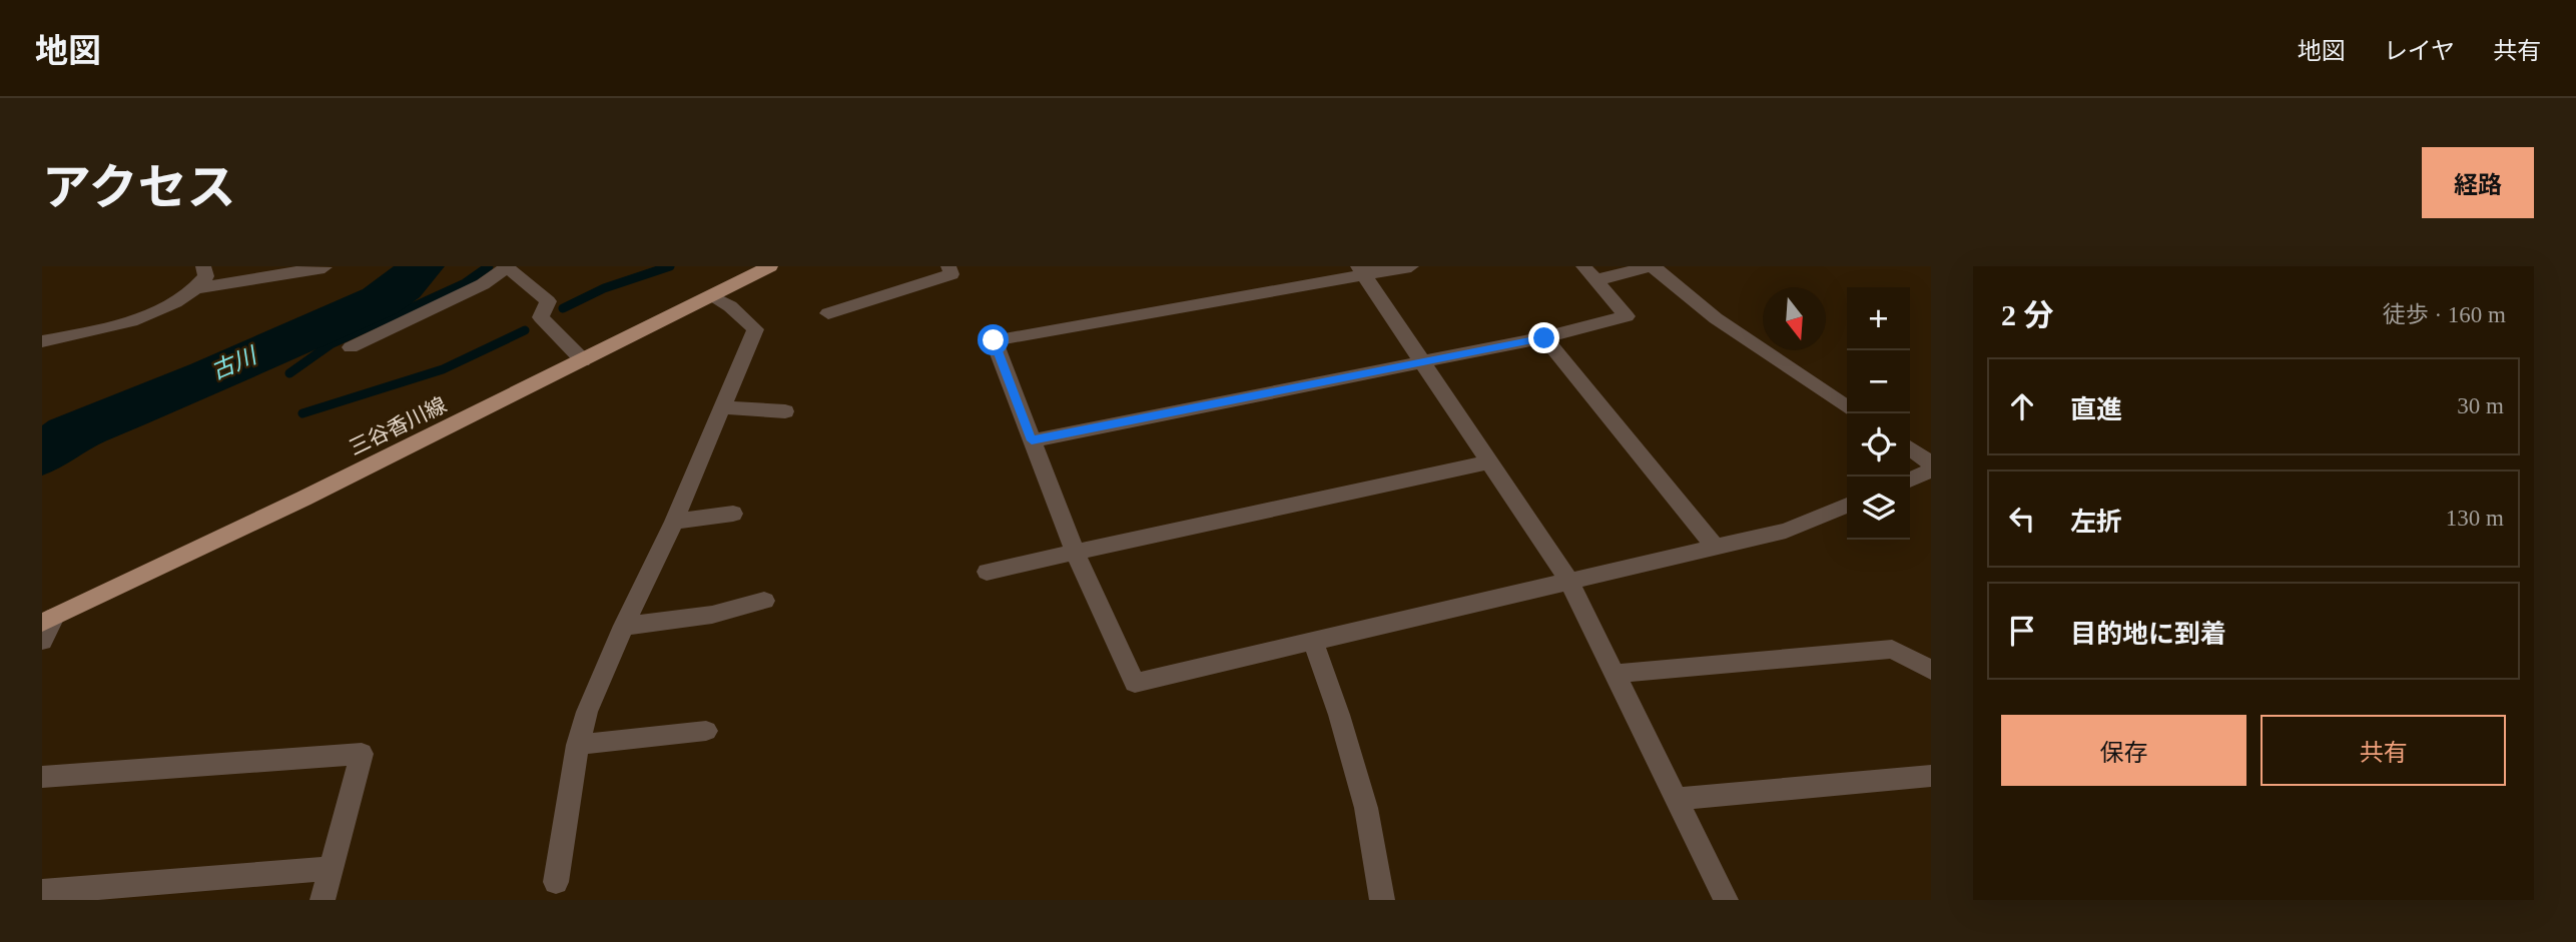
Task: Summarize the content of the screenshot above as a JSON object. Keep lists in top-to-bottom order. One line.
{"streets":{"main road":["三谷香川線"]},"water":["古川"],"north":"bottom","page":{"header":"地図","nav":["地図","レイヤ","共有"],"title":"アクセス","buttons":["経路",["保存","共有"]],"heading":["2 分","徒歩 · 160 m"],"map_buttons":["+","−"],"list":[["直進","30 m"],["左折","130 m"],"目的地に到着"]}}
